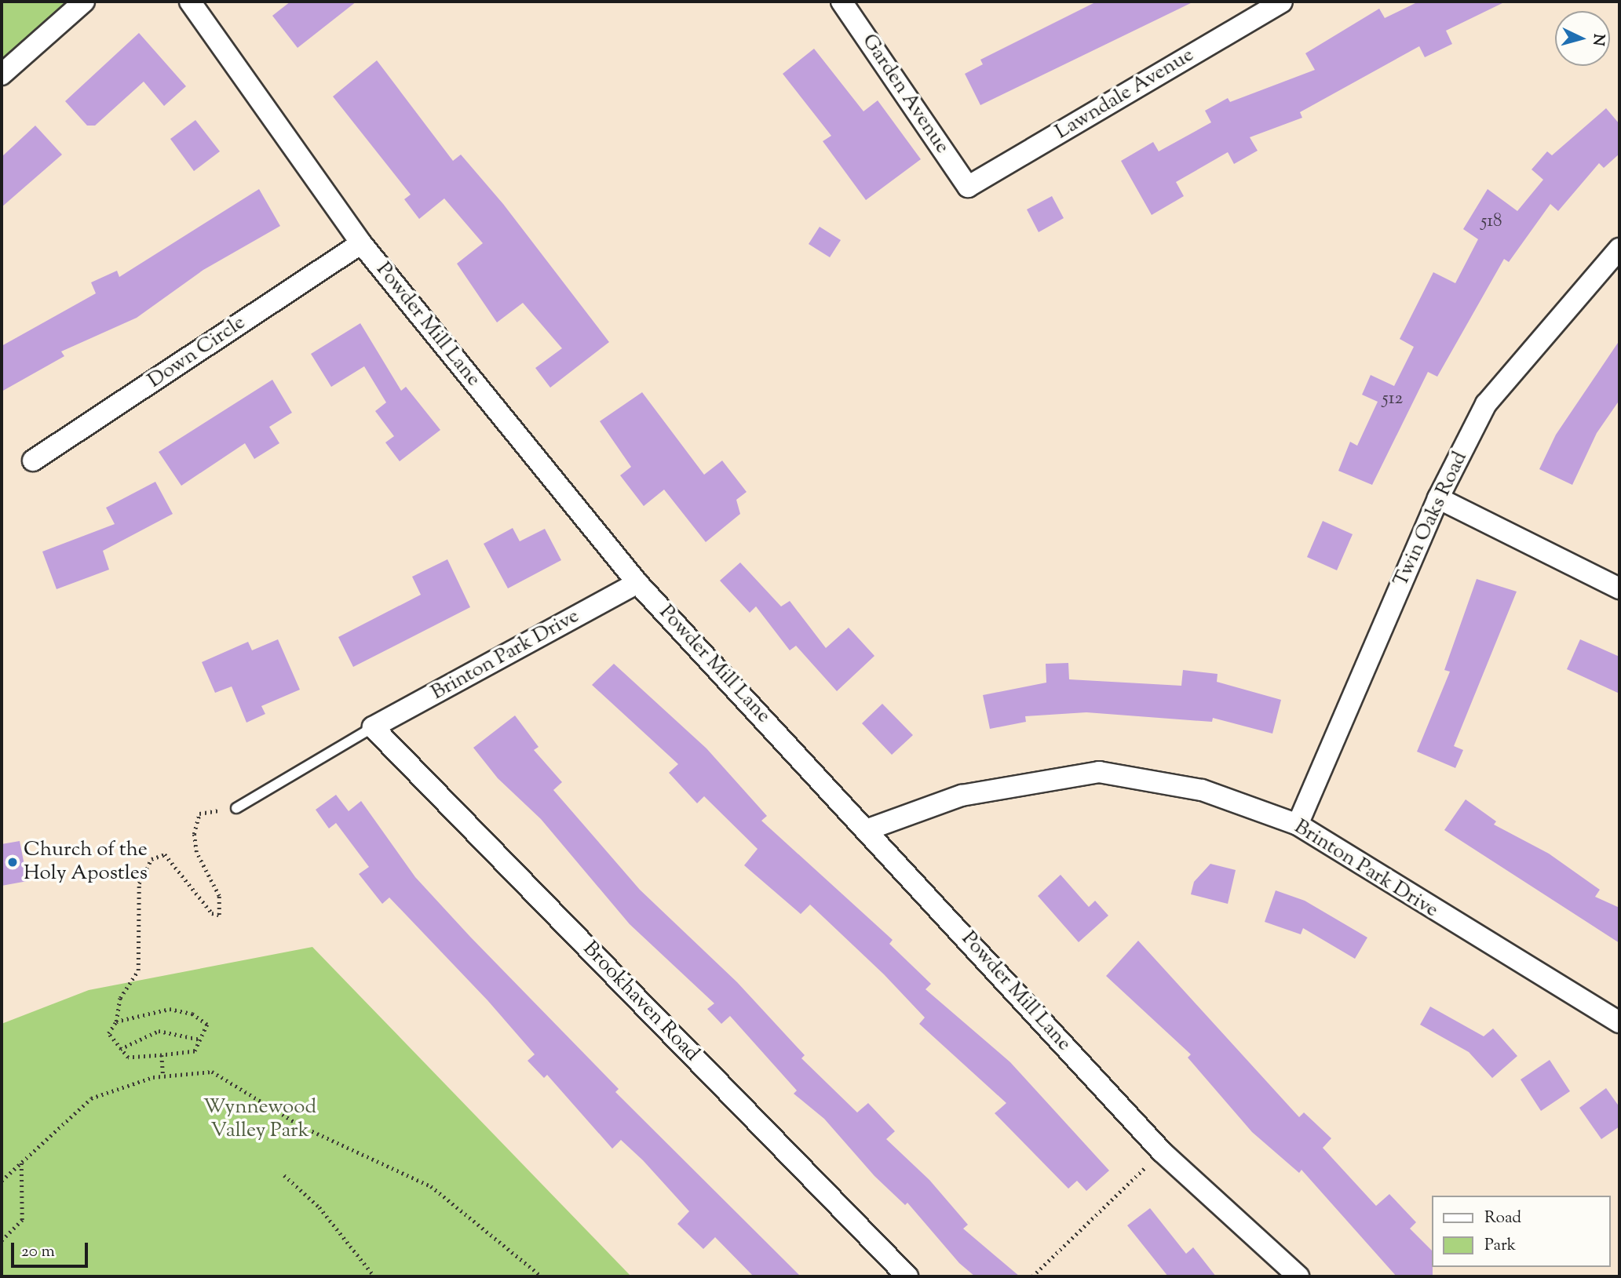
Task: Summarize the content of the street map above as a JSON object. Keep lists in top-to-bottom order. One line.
{"streets":{"street":["Garden Avenue","Lawndale Avenue","Powder Mill Lane","Down Circle","Twin Oaks Road","Brinton Park Drive","Brookhaven Road"]},"crossings":[["Garden Avenue","Lawndale Avenue"],["Powder Mill Lane","Down Circle"],["Powder Mill Lane","Brinton Park Drive"],["Twin Oaks Road","Brinton Park Drive"],["Brinton Park Drive","Brookhaven Road"]],"parks":["Wynnewood Valley Park"],"places":["Church of the Holy Apostles"],"house_numbers":["518","512"],"legend":["Road","Park"],"scale_bar":"20 m","north":"right"}
